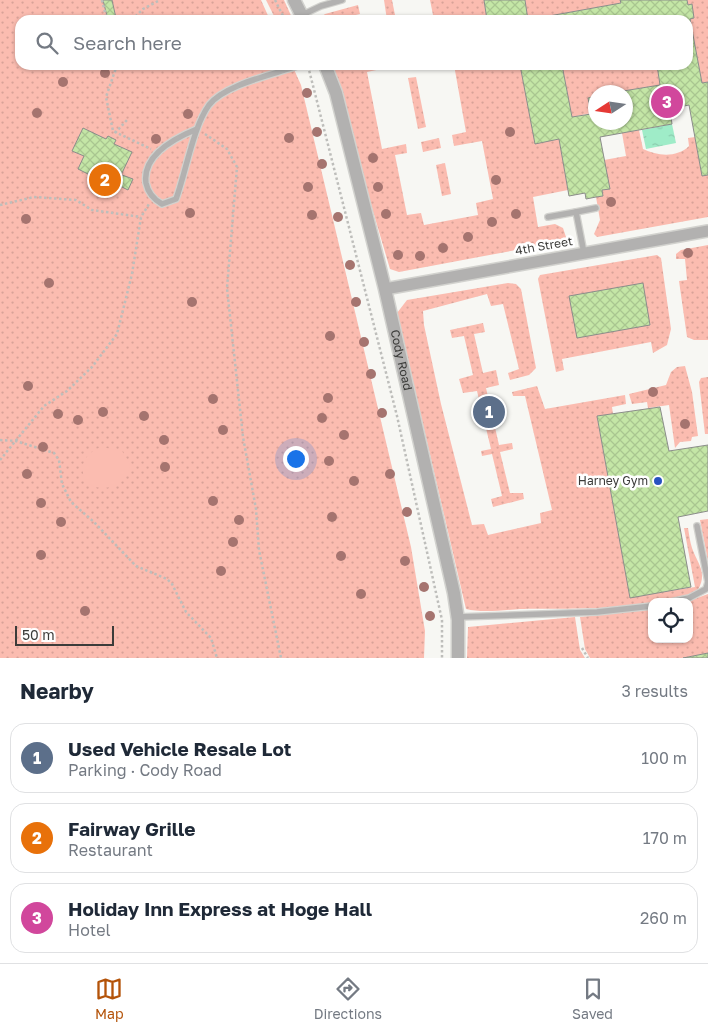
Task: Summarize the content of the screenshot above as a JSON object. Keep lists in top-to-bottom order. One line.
{"streets":{"street":["4th Street","Cody Road"]},"crossings":[["4th Street","Cody Road"]],"places":["Harney Gym"],"scale_bar":"50 m","north":"left","page":{"search":"Search here","pins":["3","2","1"],"scale":"50 m","heading":["Nearby","3 results"],"list":[{"mark":"1","name":"Used Vehicle Resale Lot","note":"Parking · Cody Road","value":"100 m"},{"mark":"2","name":"Fairway Grille","note":"Restaurant","value":"170 m"},{"mark":"3","name":"Holiday Inn Express at Hoge Hall","note":"Hotel","value":"260 m"}],"nav":["Map","Directions","Saved"]}}
